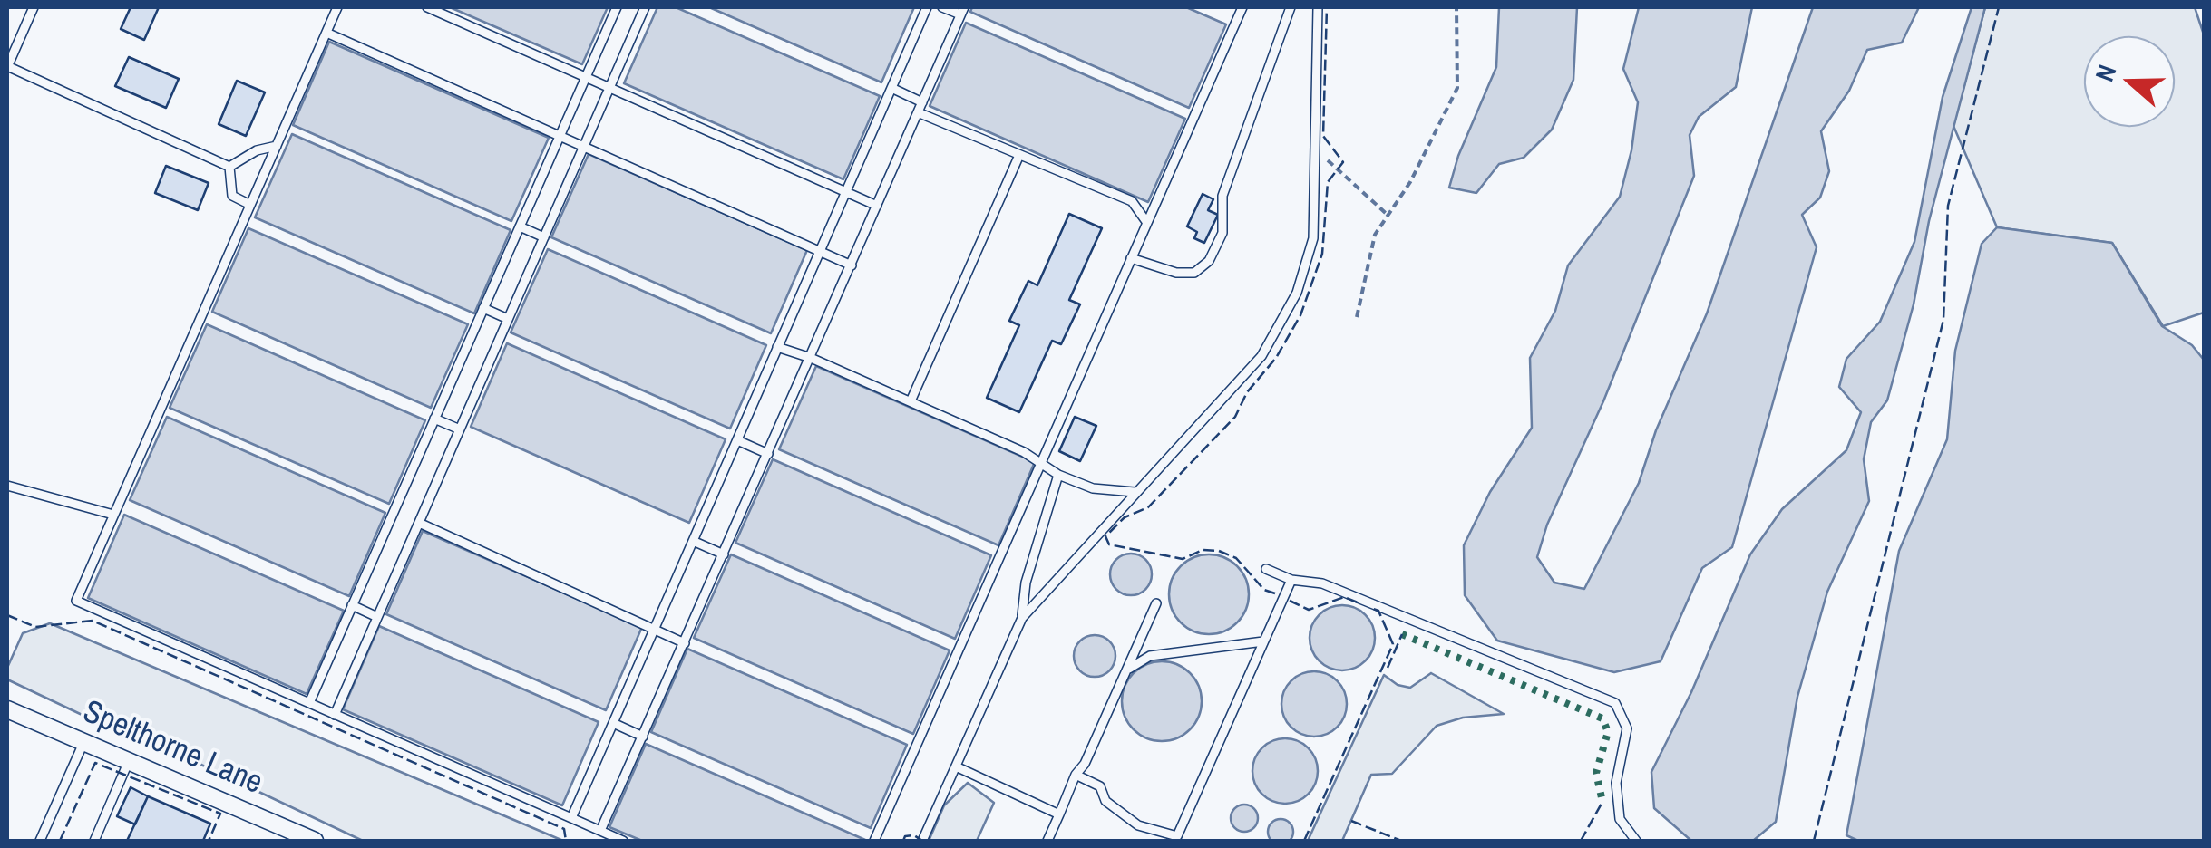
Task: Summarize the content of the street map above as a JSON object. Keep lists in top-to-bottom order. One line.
{"streets":{"street":["Spelthorne Lane"]},"north":"left"}
